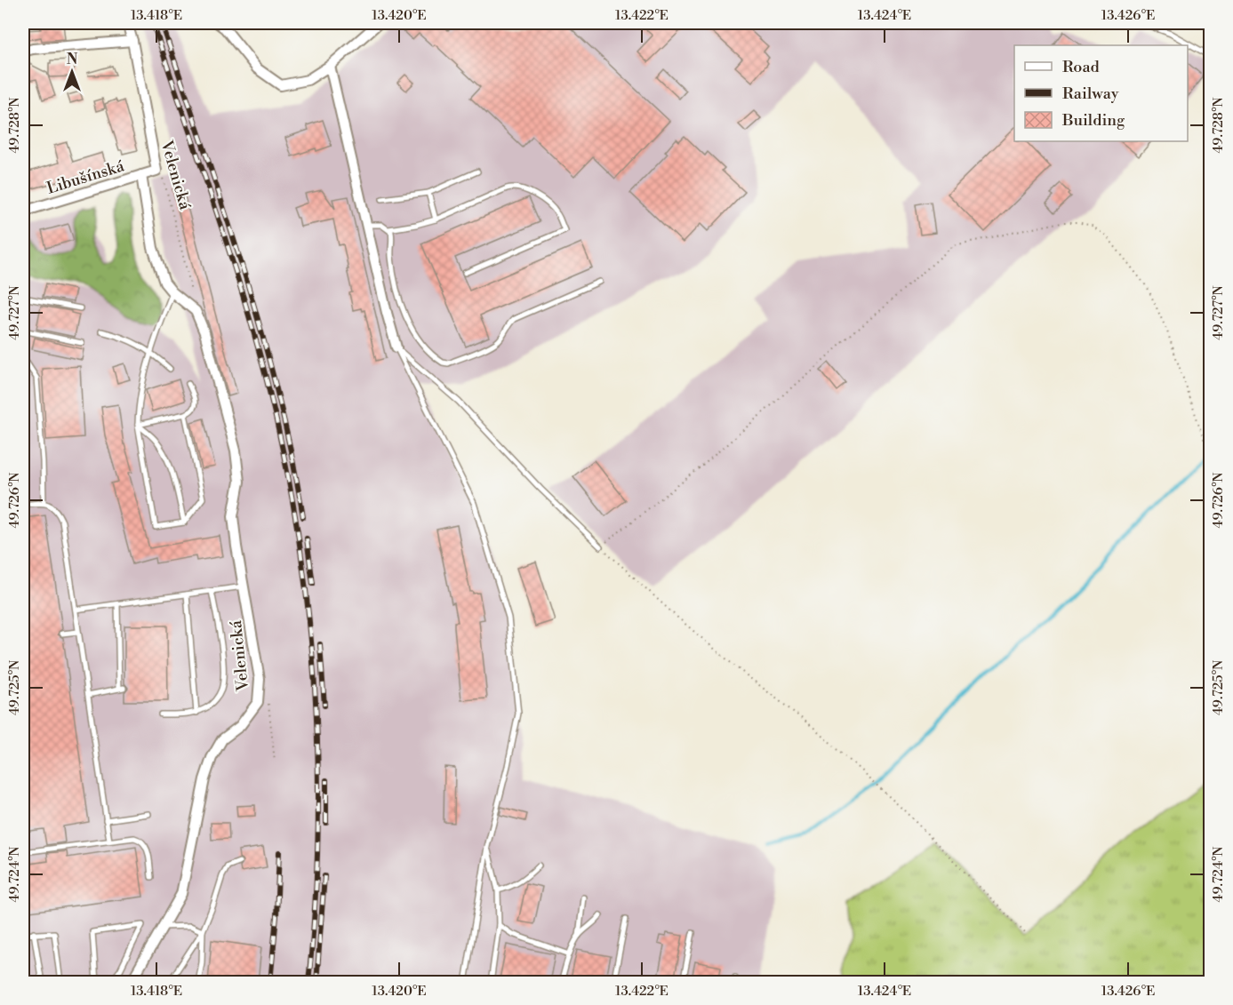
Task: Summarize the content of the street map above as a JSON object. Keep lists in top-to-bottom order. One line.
{"streets":{"street":["Velenická","Libušínská"]},"crossings":[["Velenická","Libušínská"]],"legend":["Road","Railway","Building"],"north":"top","coordinates":["13.418°E","13.420°E","13.422°E","13.424°E","13.426°E","49.728°N","49.727°N","49.726°N","49.725°N","49.724°N"]}
